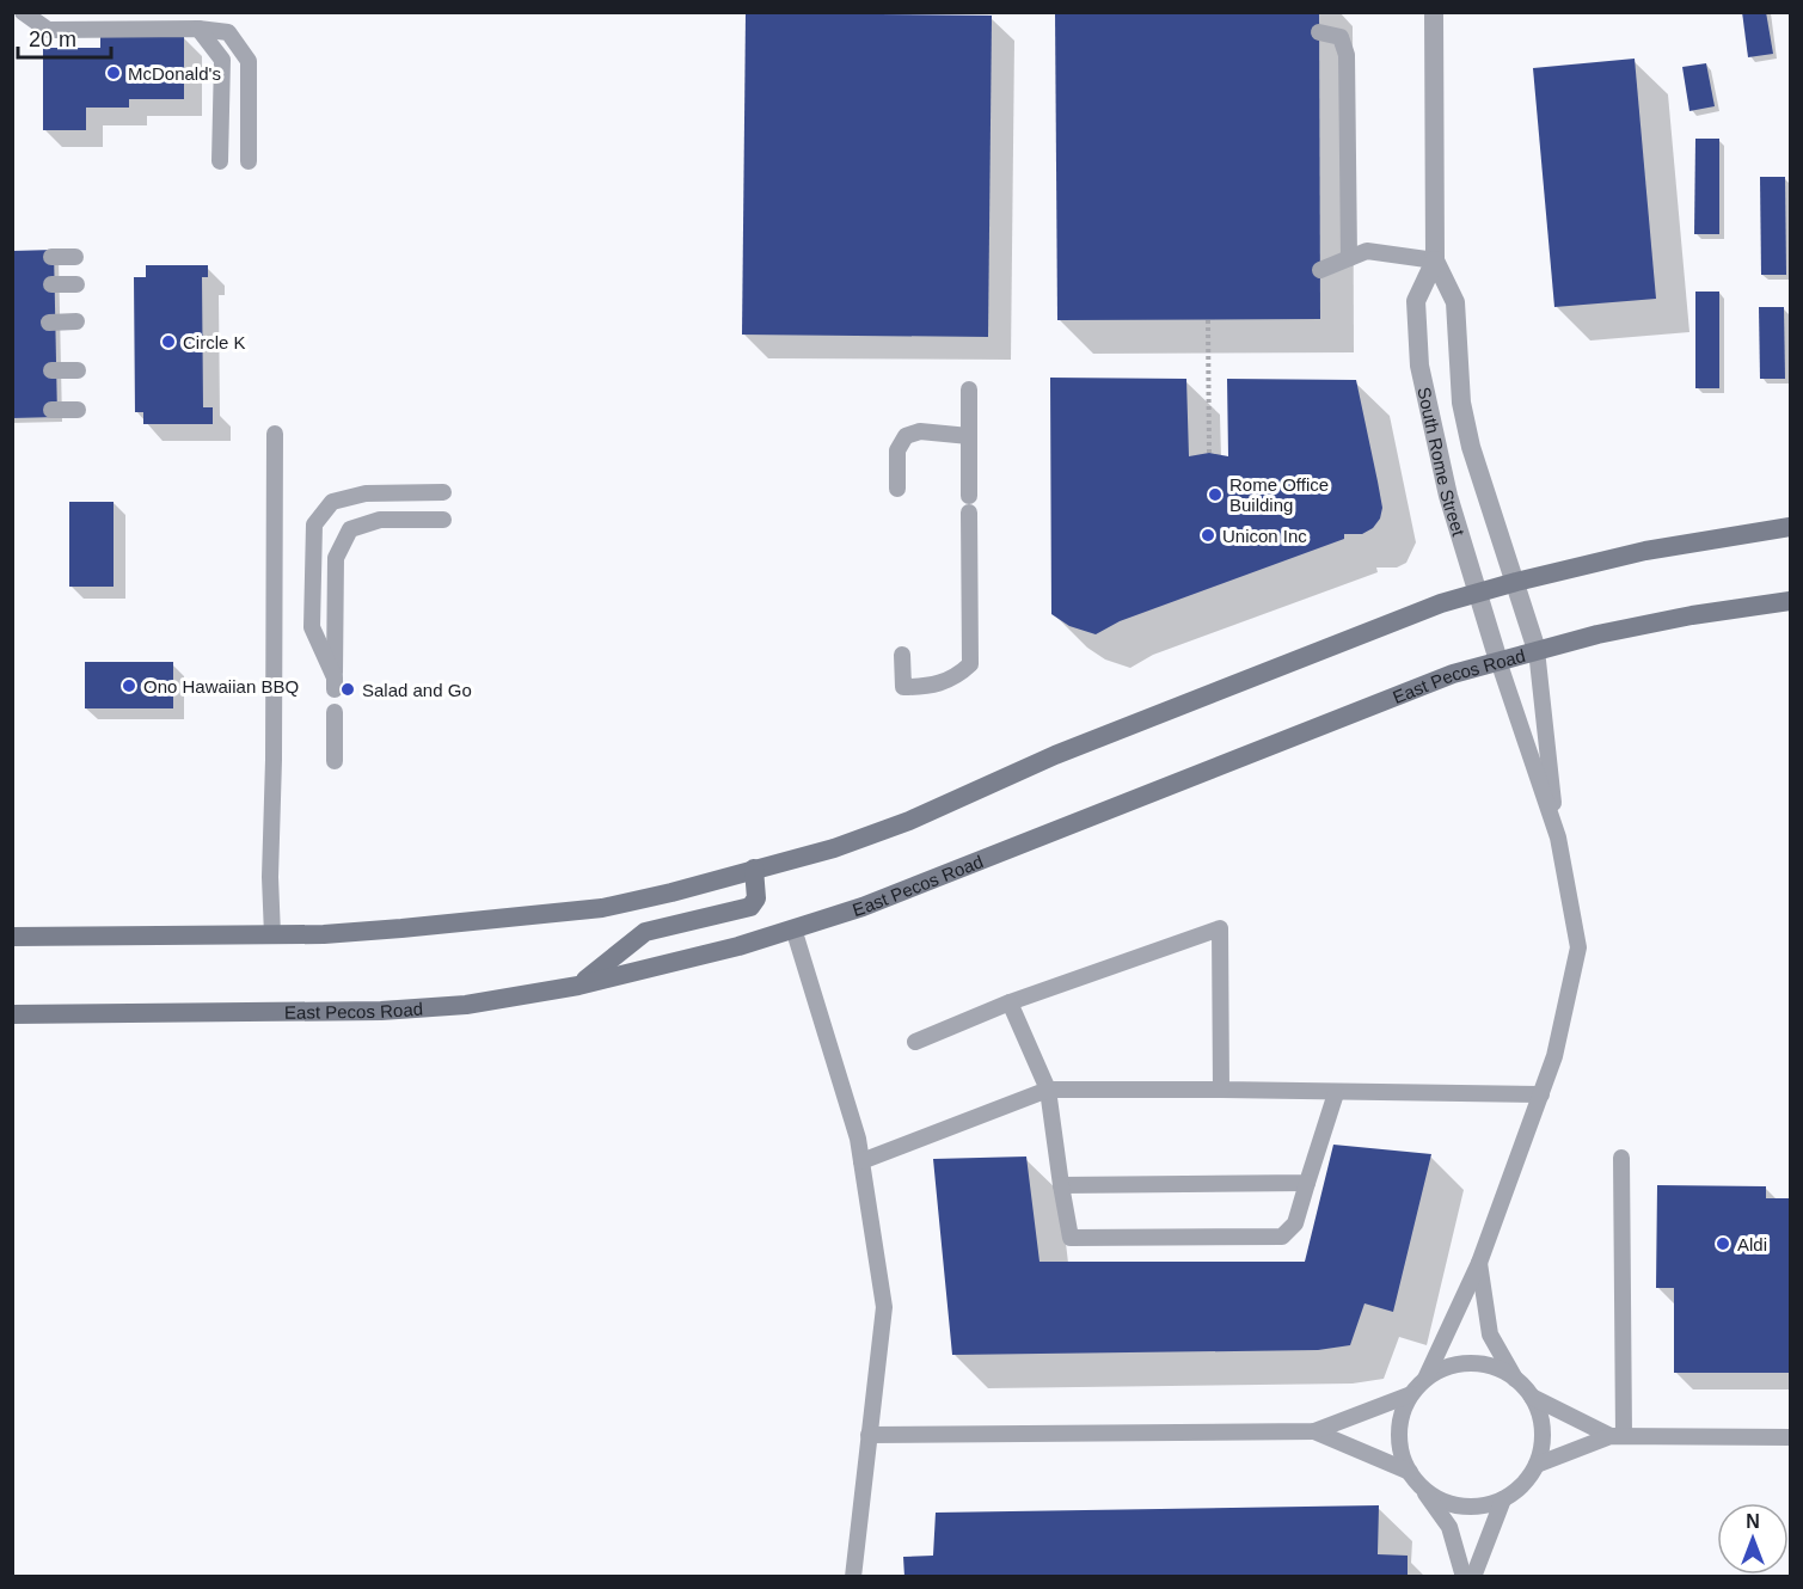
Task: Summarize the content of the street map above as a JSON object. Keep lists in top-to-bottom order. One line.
{"streets":{"main road":["East Pecos Road"],"street":["South Rome Street"]},"crossings":[["South Rome Street","East Pecos Road"]],"places":["McDonald's","Circle K","Rome Office Building","Unicon Inc","Ono Hawaiian BBQ","Salad and Go","Aldi"],"scale_bar":"20 m","north":"top"}
